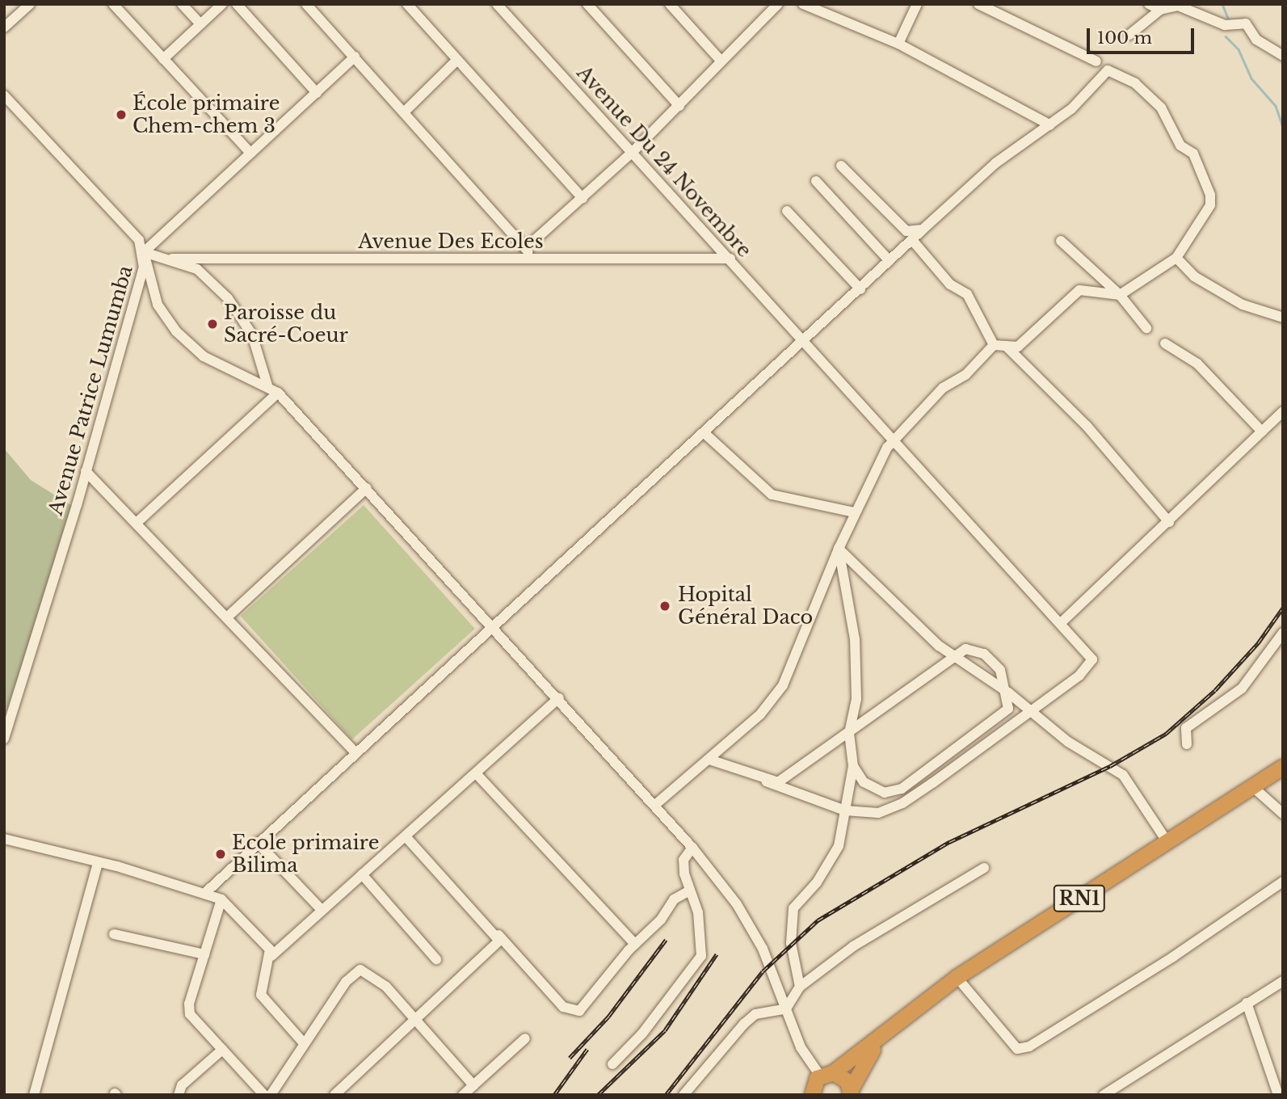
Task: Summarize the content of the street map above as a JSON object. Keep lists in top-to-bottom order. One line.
{"streets":{"highway":["RN1"],"street":["Avenue Du 24 Novembre","Avenue Des Ecoles","Avenue Patrice Lumumba"]},"crossings":[["Avenue Du 24 Novembre","Avenue Des Ecoles"]],"places":["École primaire Chem-chem 3","Paroisse du Sacré-Coeur","Hopital Général Daco","Ecole primaire Bilima"],"scale_bar":"100 m"}
